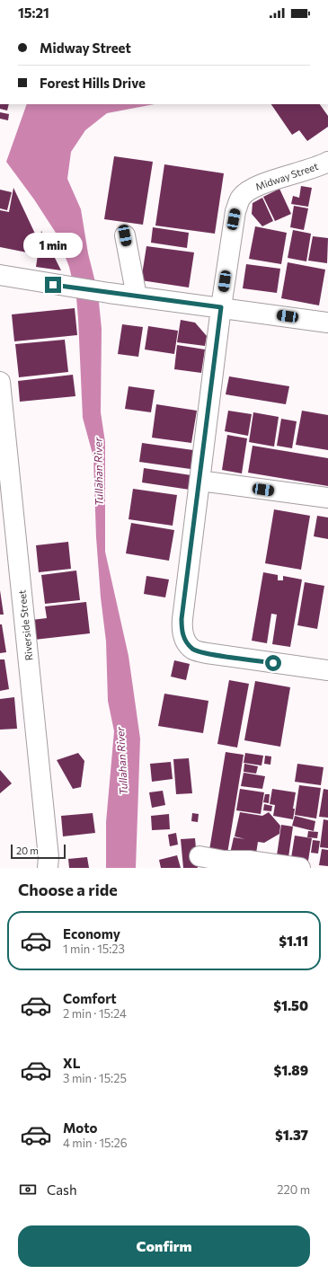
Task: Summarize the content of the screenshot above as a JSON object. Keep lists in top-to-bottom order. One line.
{"streets":{"street":["Midway Street","Riverside Street"]},"water":["Tullahan River"],"scale_bar":"20 m","page":{"status":"15:21","banner":["Midway Street","Forest Hills Drive"],"bubble":"1 min","scale":"20 m","heading":"Choose a ride","list":[{"name":"Economy","note":"1 min · 15:23","value":"$1.11"},{"name":"Comfort","note":"2 min · 15:24","value":"$1.50"},{"name":"XL","note":"3 min · 15:25","value":"$1.89"},{"name":"Moto","note":"4 min · 15:26","value":"$1.37"}],"pay":["Cash","220 m"],"buttons":"Confirm"}}
